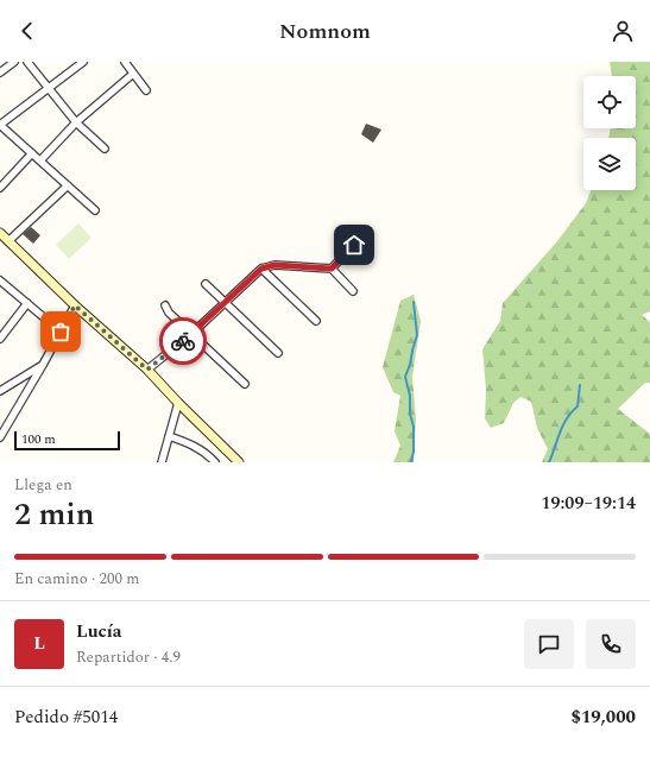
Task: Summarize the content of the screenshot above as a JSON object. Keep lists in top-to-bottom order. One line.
{"scale_bar":"100 m","page":{"header":"Nomnom","scale":"100 m","heading":["2 min","Llega en","19:09–19:14"],"panel":["Lucía","Repartidor · 4.9","Pedido #5014","$19,000"],"bar":"En camino · 200 m","round":"L"}}
